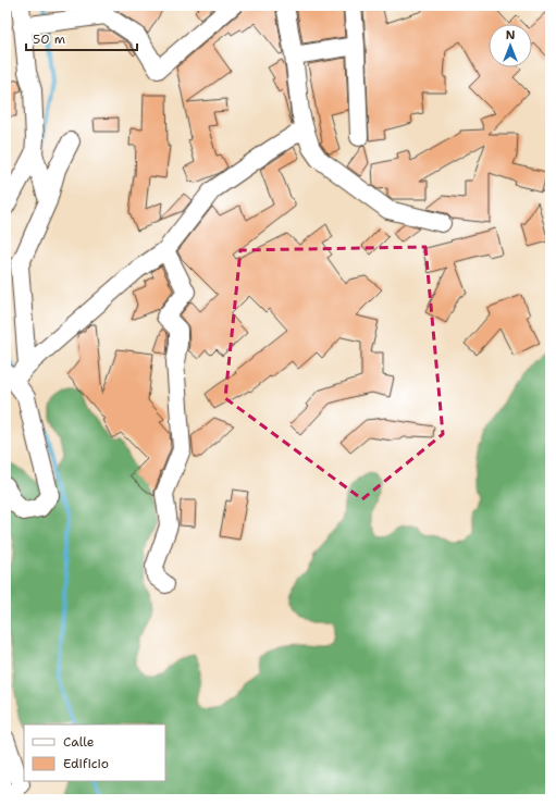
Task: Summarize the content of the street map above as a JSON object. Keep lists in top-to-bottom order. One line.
{"legend":["Calle","Edificio"],"scale_bar":"50 m","north":"top"}
